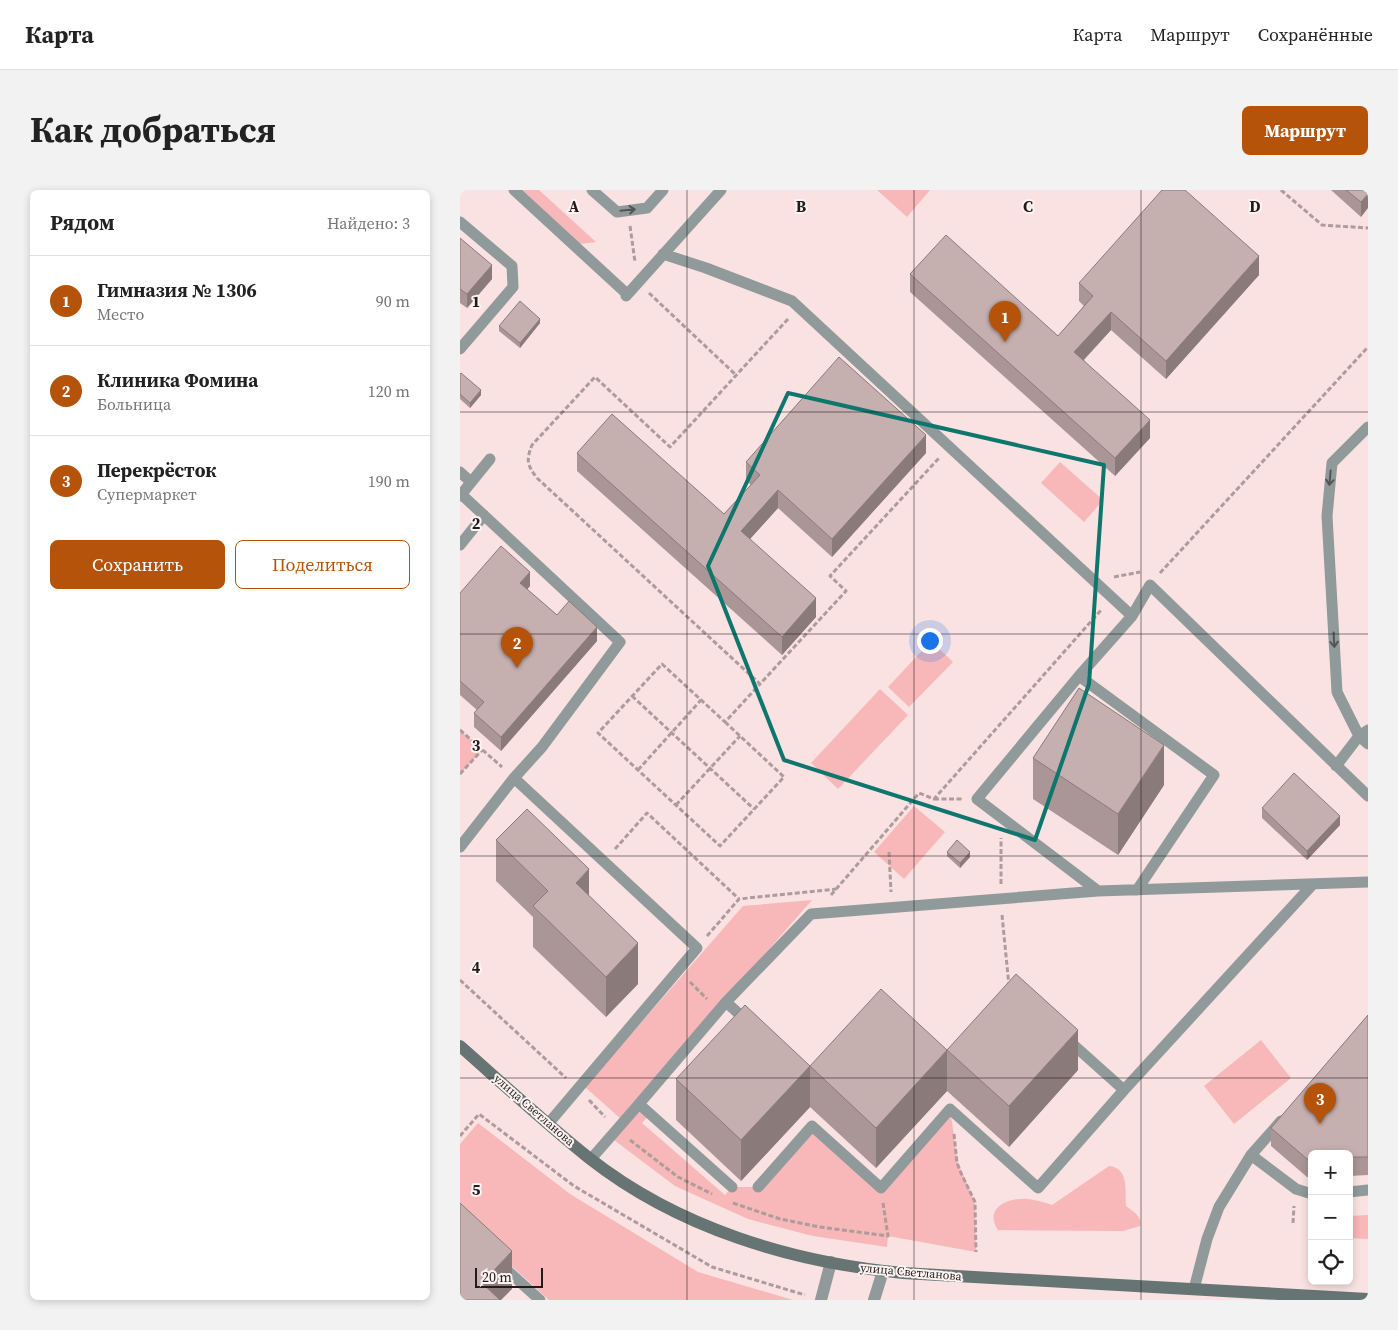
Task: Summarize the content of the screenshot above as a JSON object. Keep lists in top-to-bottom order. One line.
{"streets":{"street":["улица Светланова"]},"scale_bar":"20 m","page":{"header":"Карта","nav":["Карта","Маршрут","Сохранённые"],"title":"Как добраться","buttons":["Маршрут",["Сохранить","Поделиться"]],"heading":["Рядом","Найдено: 3"],"list":[{"mark":"1","name":"Гимназия № 1306","note":"Место","value":"90 m"},{"mark":"2","name":"Клиника Фомина","note":"Больница","value":"120 m"},{"mark":"3","name":"Перекрёсток","note":"Супермаркет","value":"190 m"}],"pins":["1","2","3"],"map_buttons":["+","−"],"scale":"20 m"},"grid":{"columns":["A","B","C","D"],"rows":["1","2","3","4","5"]}}
